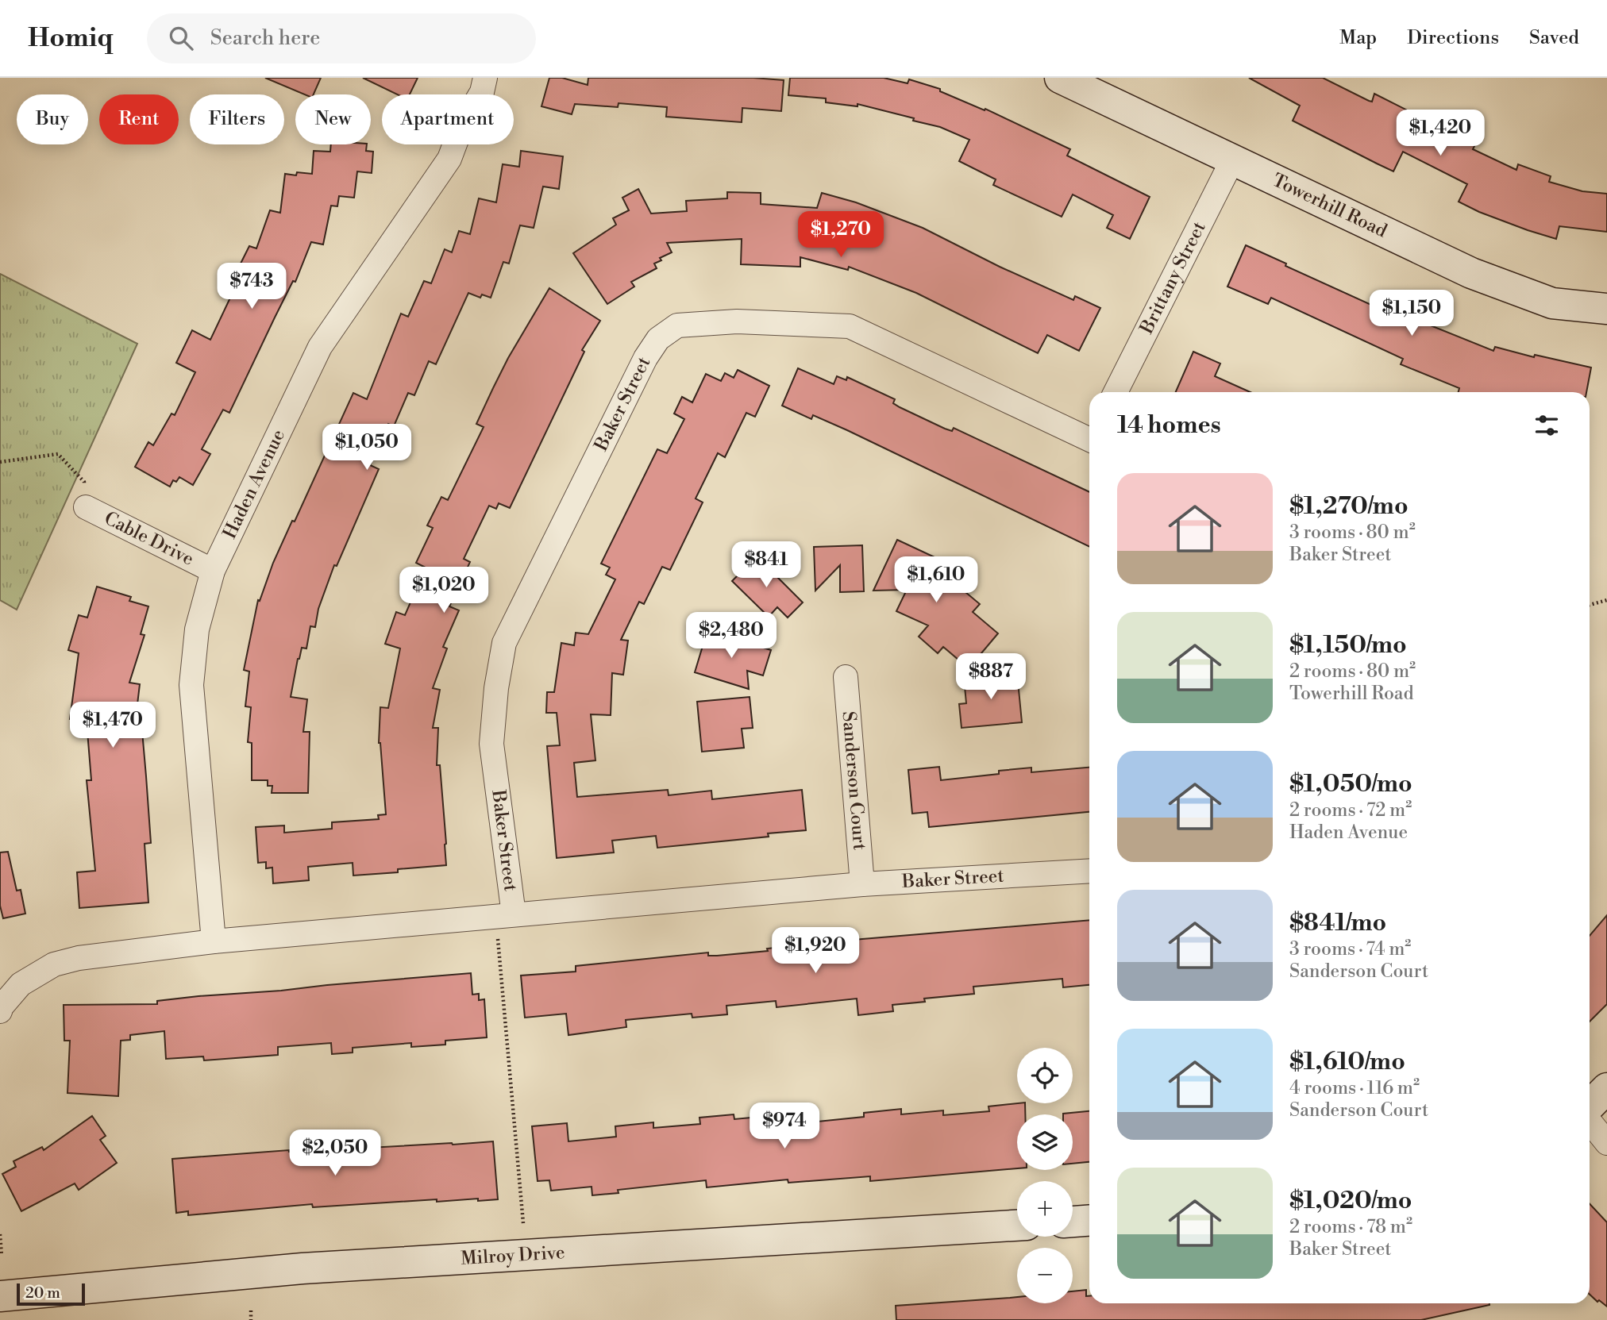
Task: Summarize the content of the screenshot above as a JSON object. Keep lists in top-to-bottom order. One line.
{"streets":{"street":["Towerhill Road","Brittany Street","Baker Street","Haden Avenue","Cable Drive","Sanderson Court","Milroy Drive"]},"crossings":[["Towerhill Road","Brittany Street"],["Baker Street","Haden Avenue"],["Baker Street","Sanderson Court"],["Haden Avenue","Cable Drive"]],"scale_bar":"20 m","page":{"header":"Homiq","search":"Search here","nav":["Map","Directions","Saved"],"chip":["Buy","Rent","Filters","New","Apartment"],"price":["$1,420","$1,270","$743","$1,150","$1,050","$841","$1,610","$1,020","$2,480","$887","$1,470","$1,920","$974","$2,050"],"heading":"14 homes","list":[{"name":"$1,270/mo","note":"3 rooms · 80 m² · Baker Street"},{"name":"$1,150/mo","note":"2 rooms · 80 m² · Towerhill Road"},{"name":"$1,050/mo","note":"2 rooms · 72 m² · Haden Avenue"},{"name":"$841/mo","note":"3 rooms · 74 m² · Sanderson Court"},{"name":"$1,610/mo","note":"4 rooms · 116 m² · Sanderson Court"},{"name":"$1,020/mo","note":"2 rooms · 78 m² · Baker Street"}],"map_buttons":["+","−"],"scale":"20 m"}}
